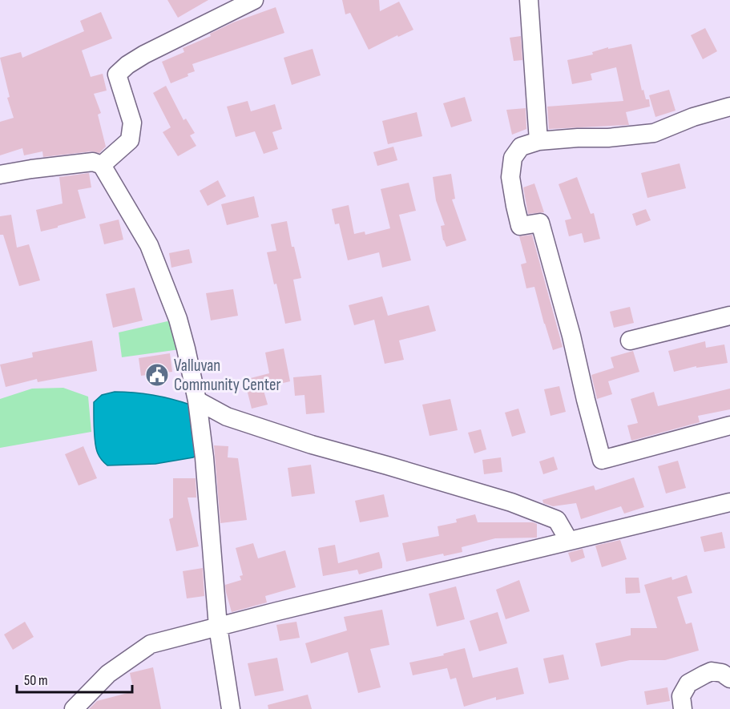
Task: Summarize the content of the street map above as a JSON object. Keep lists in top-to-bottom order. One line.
{"places":{"public building":["Valluvan Community Center"]},"scale_bar":"50 m"}
